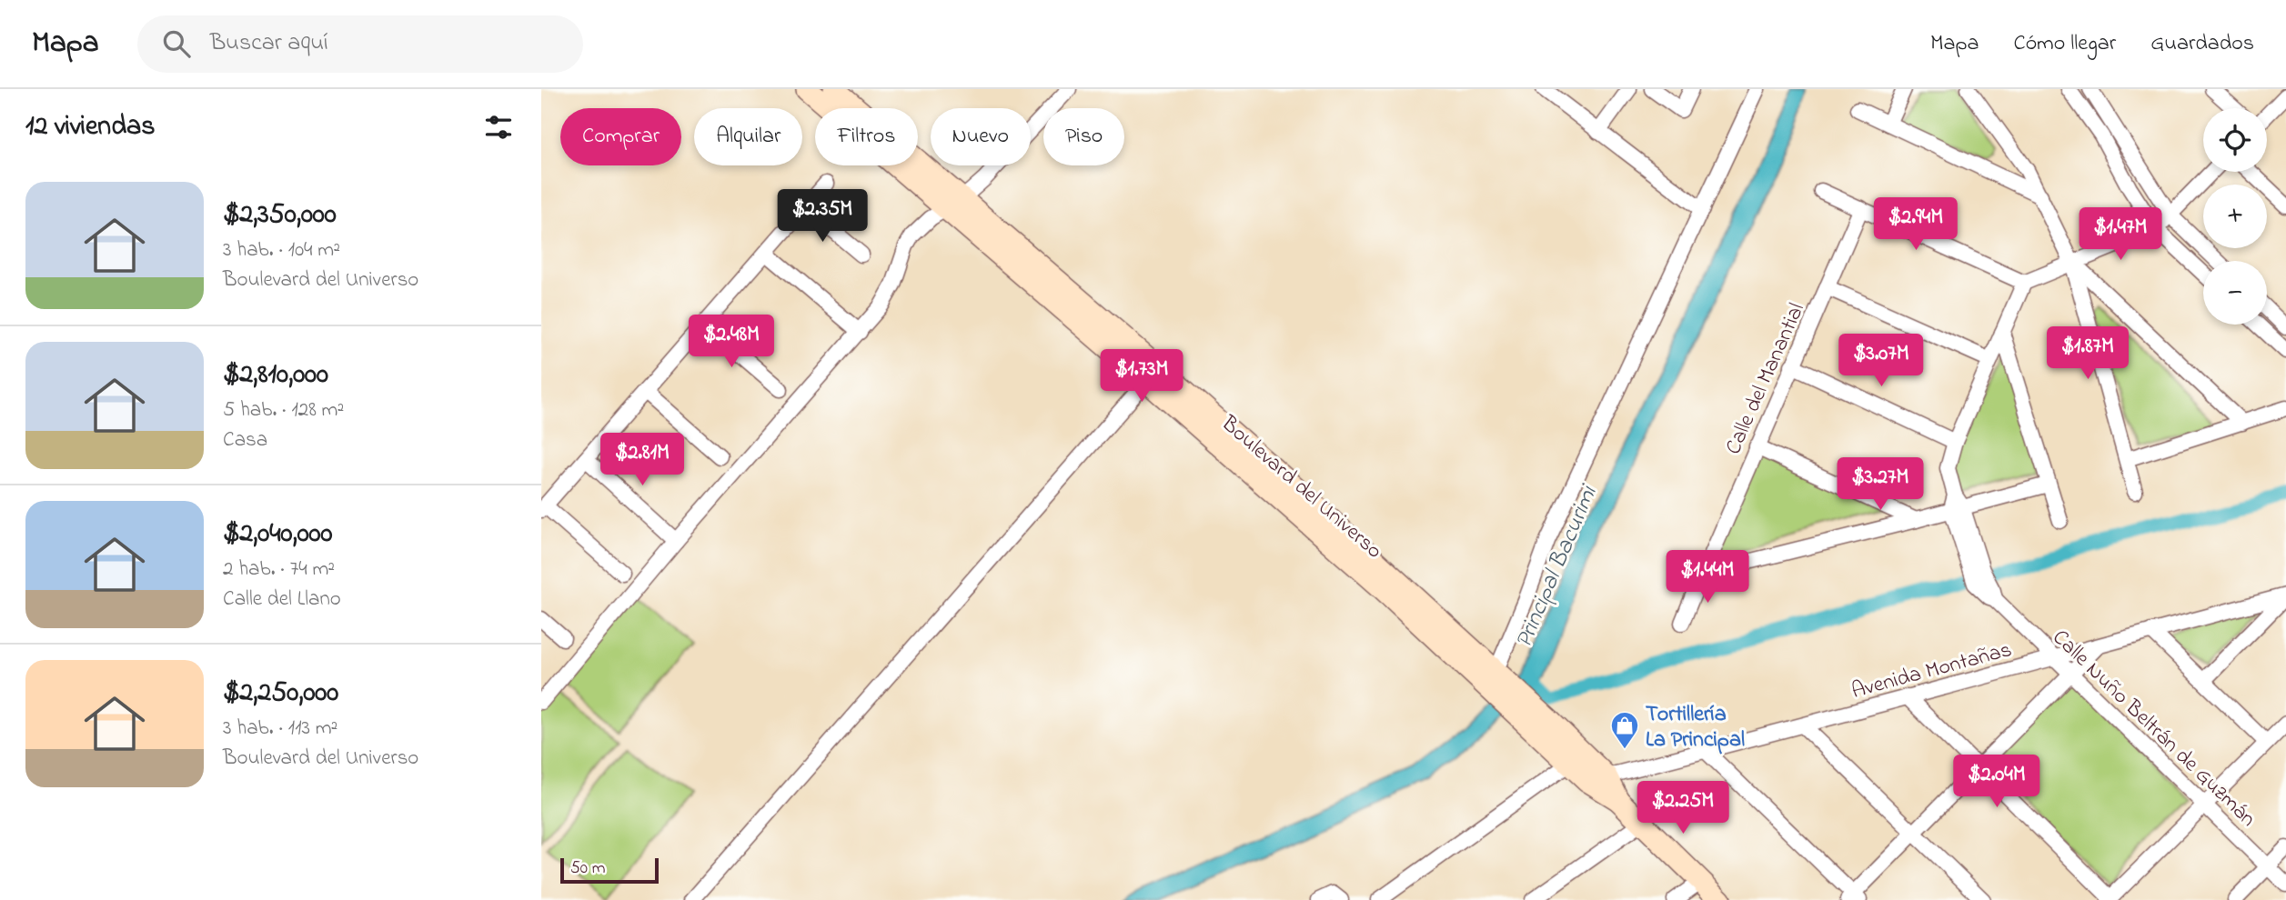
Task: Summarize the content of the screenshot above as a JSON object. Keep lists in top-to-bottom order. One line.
{"streets":{"street":["Calle del Manantial","Boulevard del Universo","Avenida Montañas","Calle Nuño Beltrán de Guzmán"]},"crossings":[["Boulevard del Universo","Avenida Montañas"],["Avenida Montañas","Calle Nuño Beltrán de Guzmán"]],"water":["Principal Bacurimi"],"places":{"shop":["Tortillería La Principal"]},"scale_bar":"50 m","page":{"header":"Mapa","search":"Buscar aquí","nav":["Mapa","Cómo llegar","Guardados"],"heading":"12 viviendas","map_buttons":["+","−"],"chip":["Comprar","Alquilar","Filtros","Nuevo","Piso"],"list":[{"name":"$2,350,000","note":"3 hab. · 104 m² · Boulevard del Universo"},{"name":"$2,810,000","note":"5 hab. · 128 m² · Casa"},{"name":"$2,040,000","note":"2 hab. · 74 m² · Calle del Llano"},{"name":"$2,250,000","note":"3 hab. · 113 m² · Boulevard del Universo"}],"price":["$2.35M","$2.94M","$1.47M","$2.48M","$1.87M","$3.07M","$1.73M","$2.81M","$3.27M","$1.44M","$2.04M","$2.25M"],"scale":"50 m"}}
